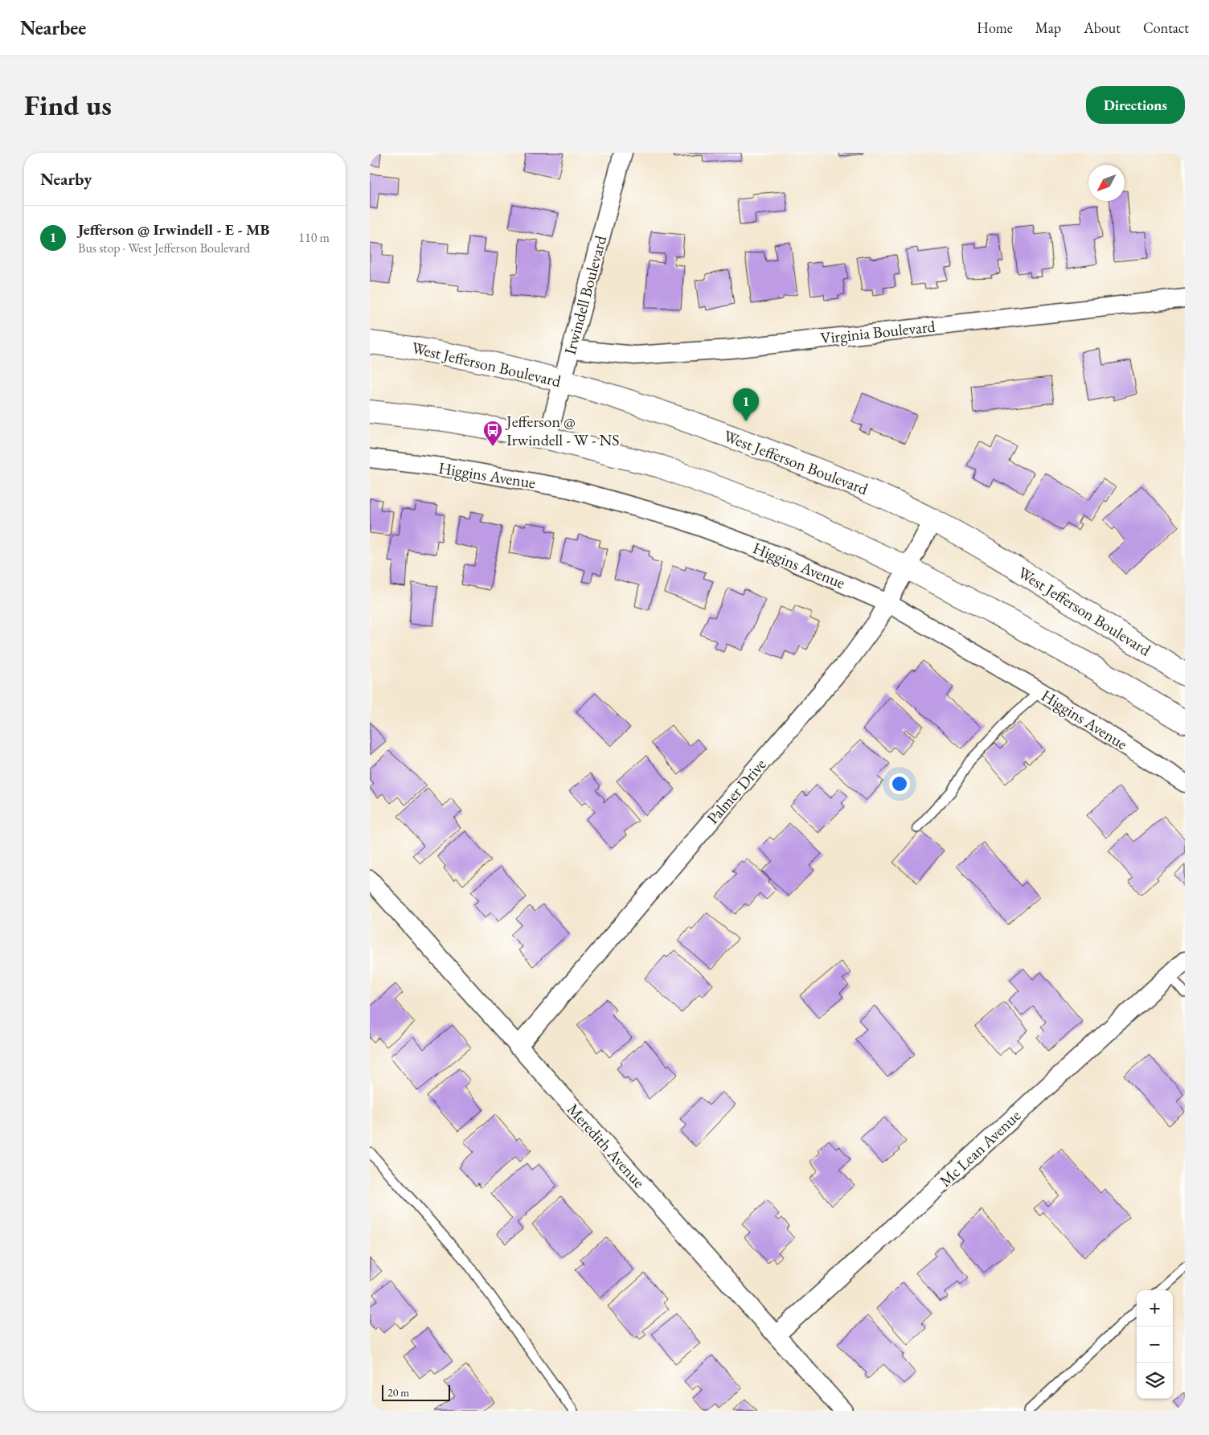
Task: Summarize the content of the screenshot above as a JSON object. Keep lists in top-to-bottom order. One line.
{"streets":{"main road":["West Jefferson Boulevard"],"street":["Irwindell Boulevard","Virginia Boulevard","Higgins Avenue","Palmer Drive","Meredith Avenue","Mc Lean Avenue"]},"crossings":[["Irwindell Boulevard","Virginia Boulevard"],["Irwindell Boulevard","West Jefferson Boulevard"],["West Jefferson Boulevard","Palmer Drive"],["Higgins Avenue","Palmer Drive"],["Palmer Drive","Meredith Avenue"],["Meredith Avenue","Mc Lean Avenue"]],"places":{"bus stop":["Jefferson @ Irwindell - W - NS"]},"scale_bar":"20 m","north":"bottom left","page":{"header":"Nearbee","nav":["Home","Map","About","Contact"],"buttons":"Directions","title":"Find us","heading":"Nearby","list":[{"mark":"1","name":"Jefferson @ Irwindell - E - MB","note":"Bus stop · West Jefferson Boulevard","value":"110 m"}],"pins":"1","map_buttons":["+","−"],"scale":"20 m"}}
